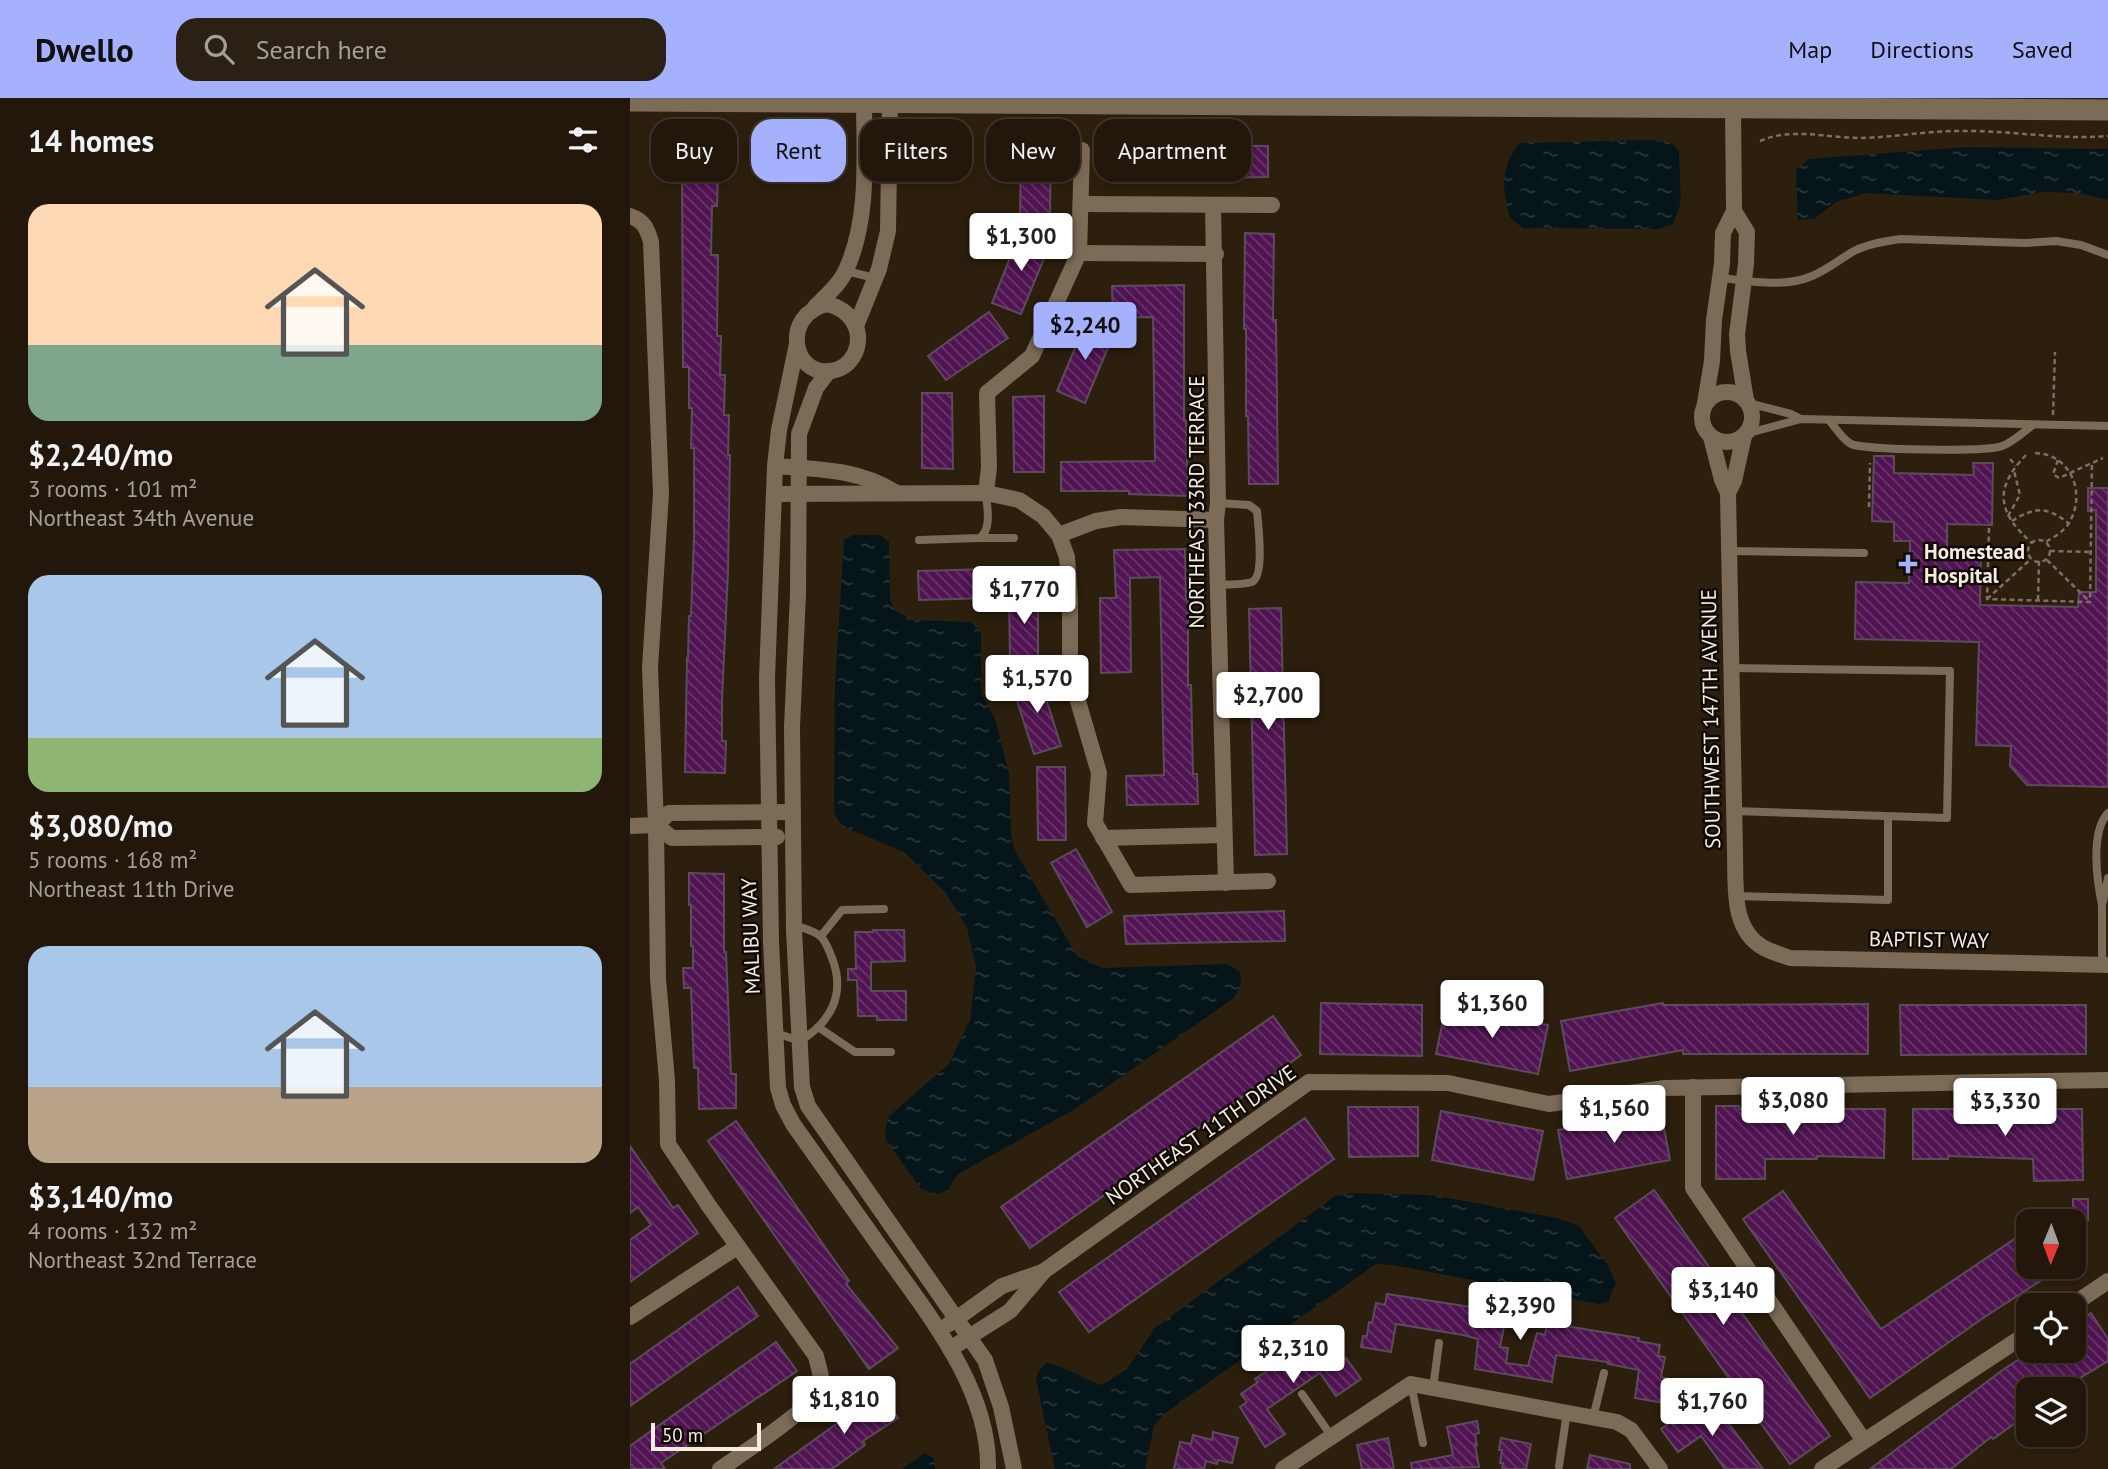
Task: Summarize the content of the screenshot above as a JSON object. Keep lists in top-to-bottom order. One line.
{"streets":{"street":["NORTHEAST 33RD TERRACE","SOUTHWEST 147TH AVENUE","MALIBU WAY","BAPTIST WAY","NORTHEAST 11TH DRIVE"]},"crossings":[["SOUTHWEST 147TH AVENUE","BAPTIST WAY"],["MALIBU WAY","NORTHEAST 11TH DRIVE"]],"places":{"health":["Homestead Hospital"]},"scale_bar":"50 m","north":"bottom","page":{"header":"Dwello","search":"Search here","nav":["Map","Directions","Saved"],"heading":"14 homes","chip":["Buy","Rent","Filters","New","Apartment"],"list":[{"name":"$2,240/mo","note":"3 rooms · 101 m² · Northeast 34th Avenue"},{"name":"$3,080/mo","note":"5 rooms · 168 m² · Northeast 11th Drive"},{"name":"$3,140/mo","note":"4 rooms · 132 m² · Northeast 32nd Terrace"}],"price":["$1,300","$2,240","$1,770","$1,570","$2,700","$1,360","$3,080","$3,330","$1,560","$3,140","$2,390","$2,310","$1,810","$1,760"],"scale":"50 m"}}
